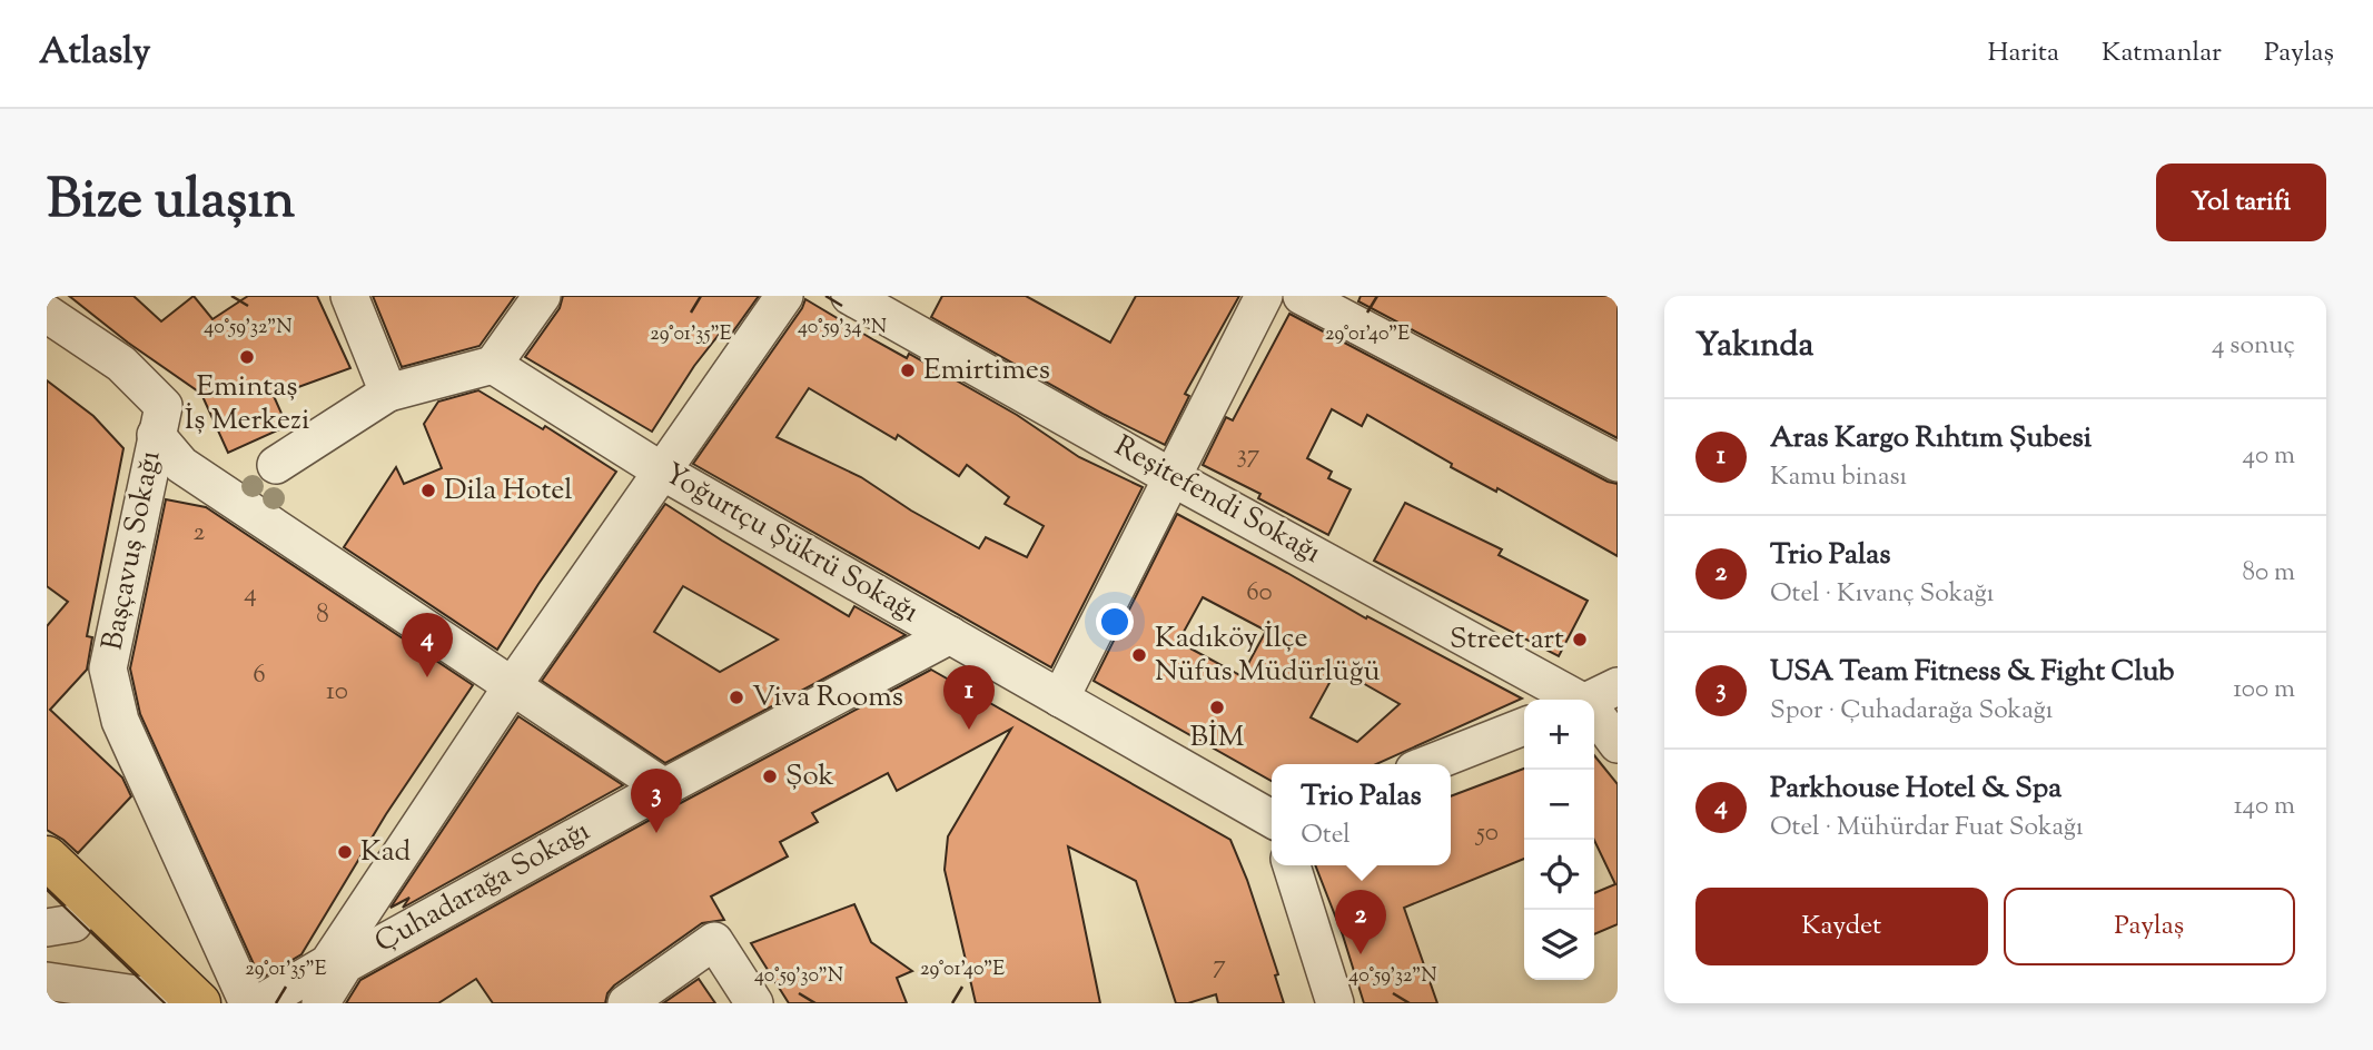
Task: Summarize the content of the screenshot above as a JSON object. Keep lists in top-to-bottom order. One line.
{"streets":{"street":["Reşitefendi Sokağı","Yoğurtçu Şükrü Sokağı","Başçavuş Sokağı","Çuhadarağa Sokağı"]},"crossings":[["Yoğurtçu Şükrü Sokağı","Çuhadarağa Sokağı"]],"places":["Emintaş İş Merkezi","Emirtimes","Dila Hotel","Street art","Kadıköy İlçe Nüfus Müdürlüğü","Viva Rooms","BİM","Şok","Kad"],"house_numbers":["37","2","60","4","8","6","10","50","7"],"page":{"header":"Atlasly","nav":["Harita","Katmanlar","Paylaş"],"title":"Bize ulaşın","buttons":["Yol tarifi",["Kaydet","Paylaş"]],"heading":["Yakında","4 sonuç"],"list":[{"mark":"1","name":"Aras Kargo Rıhtım Şubesi","note":"Kamu binası","value":"40 m"},{"mark":"2","name":"Trio Palas","note":"Otel · Kıvanç Sokağı","value":"80 m"},{"mark":"3","name":"USA Team Fitness & Fight Club","note":"Spor · Çuhadarağa Sokağı","value":"100 m"},{"mark":"4","name":"Parkhouse Hotel & Spa","note":"Otel · Mühürdar Fuat Sokağı","value":"140 m"}],"pins":["4","1","3","2"],"map_buttons":["+","−"],"popup":["Trio Palas","Otel"]},"coordinates":["40°59'32\"N","40°59'34\"N","29°01'35\"E","29°01'40\"E","40°59'30\"N"]}
